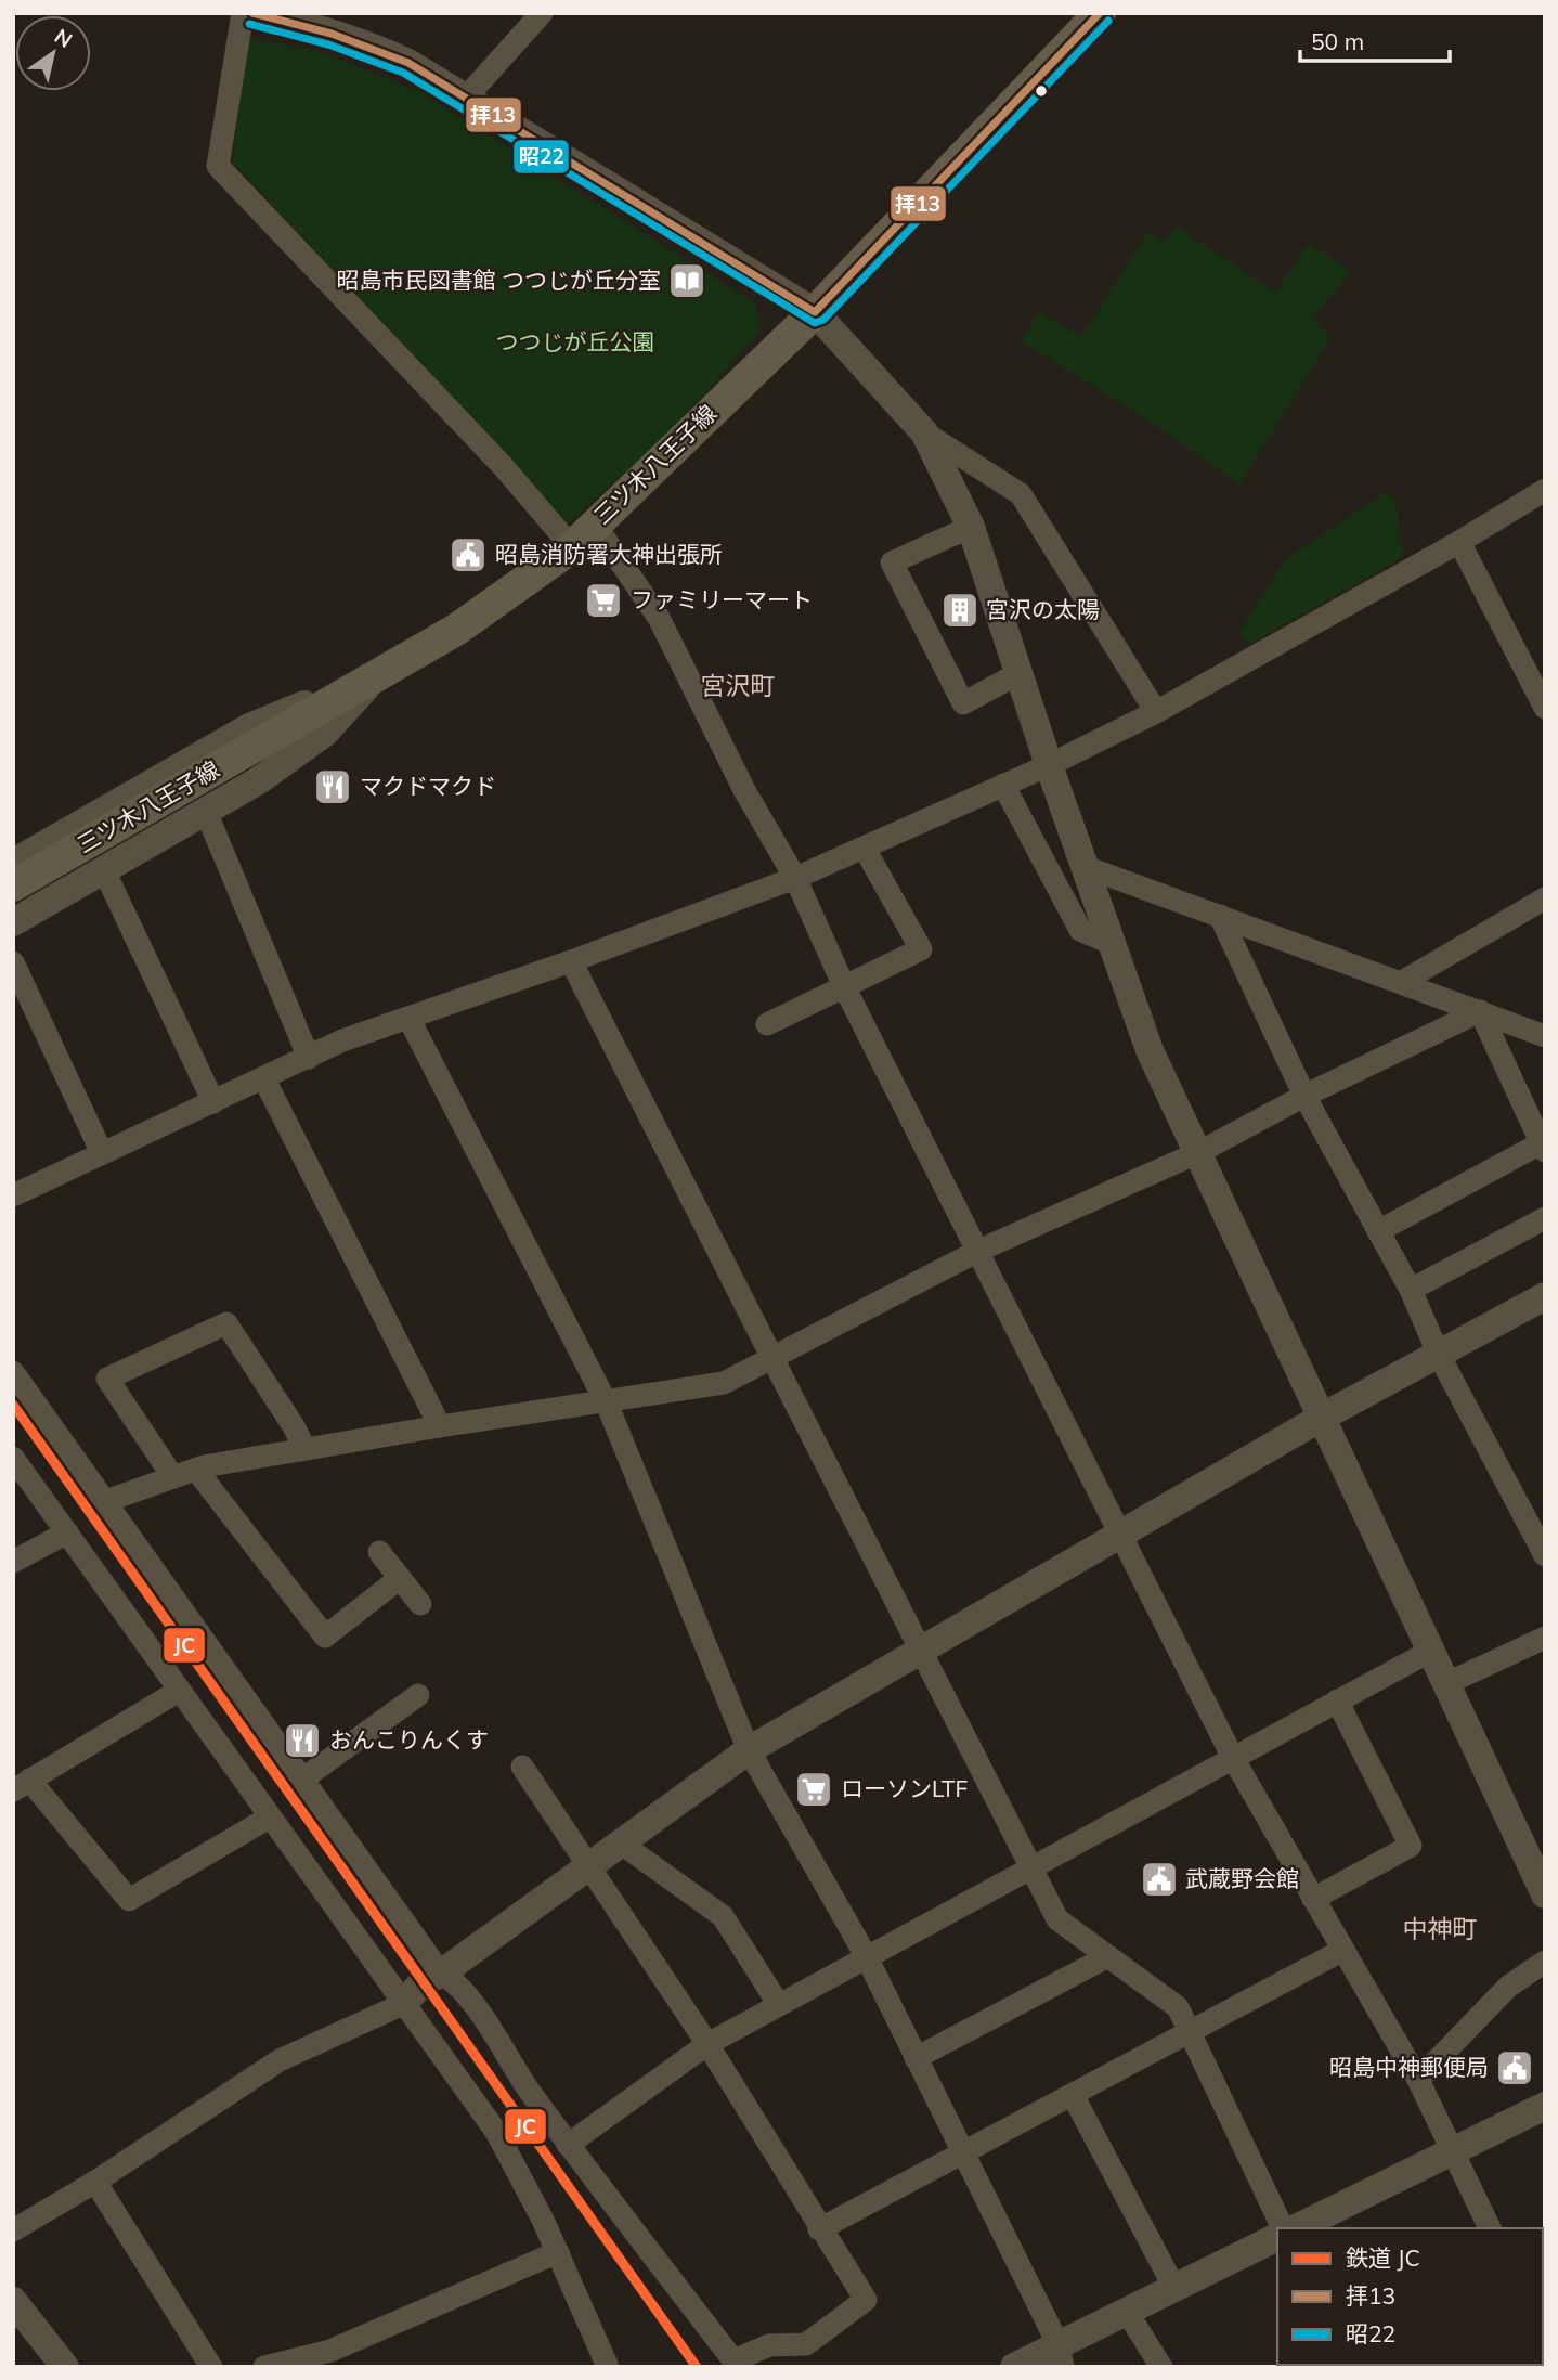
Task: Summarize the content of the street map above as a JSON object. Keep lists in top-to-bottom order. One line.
{"streets":{"main road":["三ツ木八王子線"]},"districts":["宮沢町","中神町"],"parks":["つつじが丘公園"],"places":{"library":["昭島市民図書館 つつじが丘分室"],"public building":["昭島消防署大神出張所","武蔵野会館","昭島中神郵便局"],"supermarket":["ファミリーマート","ローソンLTF"],"building":["宮沢の太陽"],"restaurant":["マクドマクド","おんこりんくす"]},"lines":["transit line 拝13","transit line 昭22","rail line JC"],"legend":["鉄道 JC","拝13","昭22"],"scale_bar":"50 m","north":"top right"}
